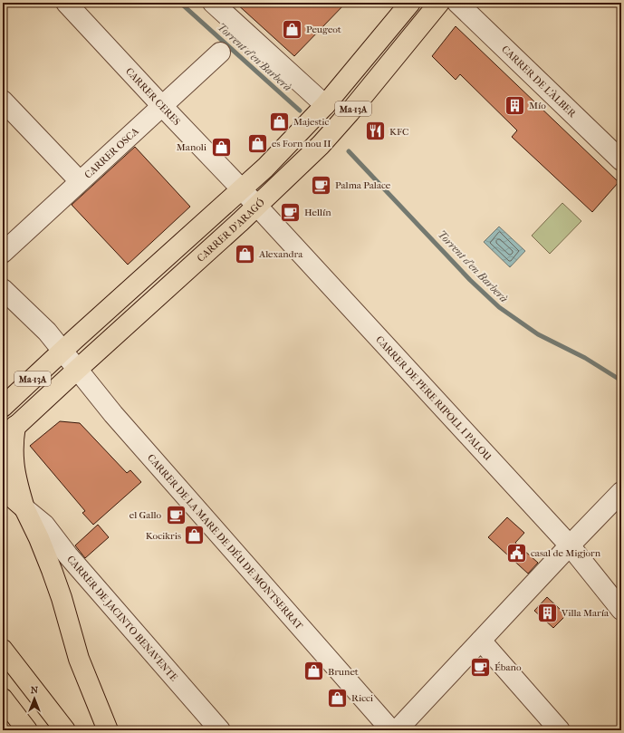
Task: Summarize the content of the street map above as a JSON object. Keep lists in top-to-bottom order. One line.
{"streets":{"main road":["Ma-13A","CARRER D'ARAGÓ"],"street":["CARRER DE L'ÀLBER","CARRER CERES","CARRER OSCA","CARRER DE PERE RIPOLL I PALOU","CARRER DE LA MARE DE DÉU DE MONTSERRAT","CARRER DE JACINTO BENAVENTE"]},"crossings":[["CARRER CERES","Ma-13A"],["CARRER CERES","CARRER OSCA"],["CARRER CERES","CARRER DE PERE RIPOLL I PALOU"],["Ma-13A","CARRER DE PERE RIPOLL I PALOU"],["Ma-13A","CARRER DE LA MARE DE DÉU DE MONTSERRAT"],["CARRER D'ARAGÓ","CARRER DE PERE RIPOLL I PALOU"],["CARRER D'ARAGÓ","CARRER DE LA MARE DE DÉU DE MONTSERRAT"]],"water":["Torrent d'en Barberà"],"places":{"shop":["Peugeot","Majestic","es Forn nou II","Manoli","Alexandra","Kocikris","Brunet","Ricci"],"building":["Mío","Villa María"],"restaurant":["KFC"],"cafe":["Palma Palace","Hellín","el Gallo","Ébano"],"public building":["casal de Migjorn"]},"north":"top"}
